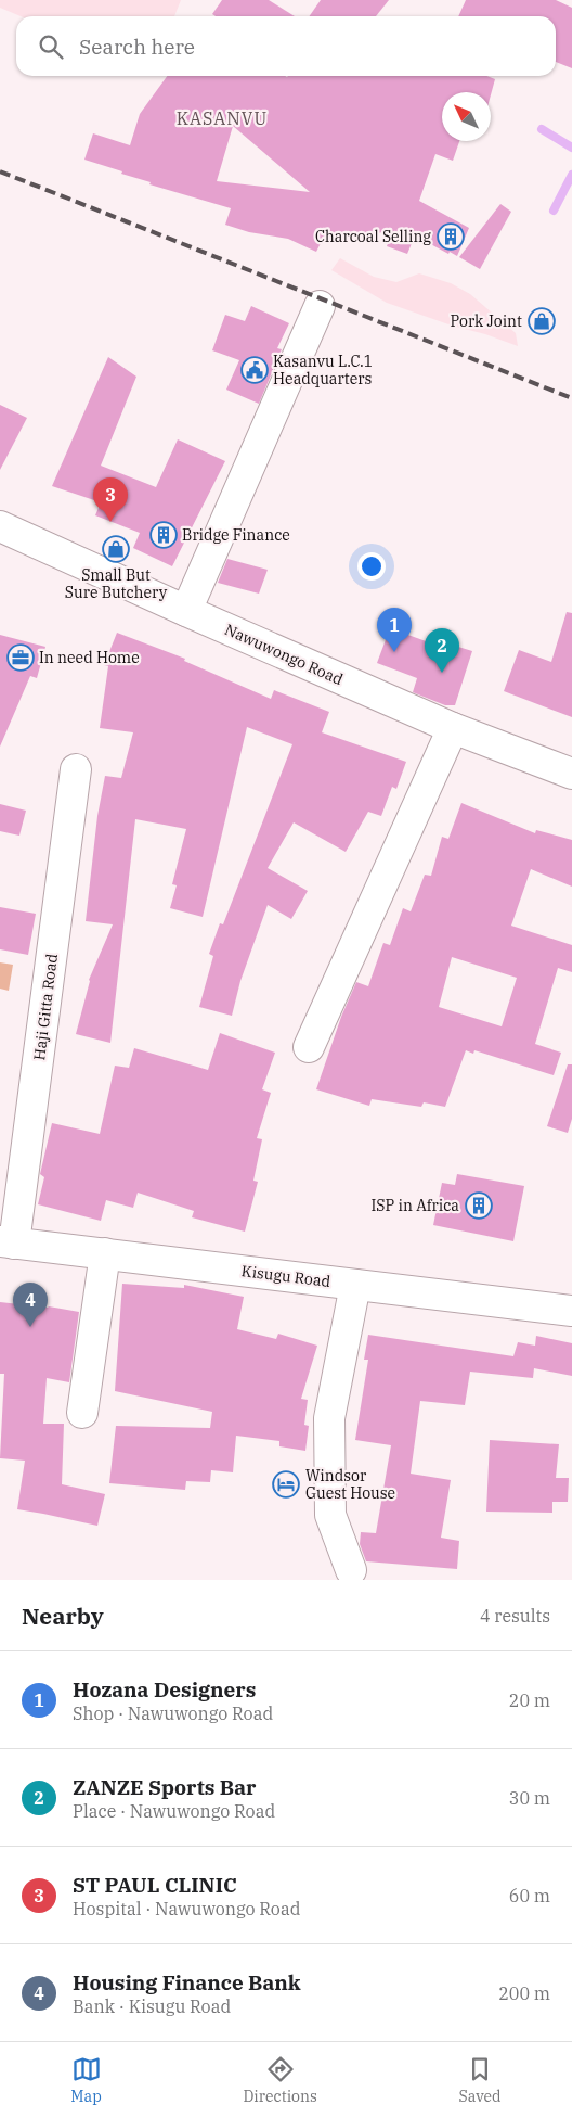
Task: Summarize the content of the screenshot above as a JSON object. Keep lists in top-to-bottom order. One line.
{"streets":{"street":["Nawuwongo Road","Haji Gitta Road","Kisugu Road"]},"crossings":[["Haji Gitta Road","Kisugu Road"]],"districts":["KASANVU"],"places":{"building":["Charcoal Selling","Bridge Finance","ISP in Africa"],"shop":["Pork Joint","Small But Sure Butchery"],"public building":["Kasanvu L.C.1 Headquarters"],"office":["In need Home"],"hotel":["Windsor Guest House"]},"north":"top left","page":{"search":"Search here","pins":["3","1","2","4"],"heading":["Nearby","4 results"],"list":[{"mark":"1","name":"Hozana Designers","note":"Shop · Nawuwongo Road","value":"20 m"},{"mark":"2","name":"ZANZE Sports Bar","note":"Place · Nawuwongo Road","value":"30 m"},{"mark":"3","name":"ST PAUL CLINIC","note":"Hospital · Nawuwongo Road","value":"60 m"},{"mark":"4","name":"Housing Finance Bank","note":"Bank · Kisugu Road","value":"200 m"}],"nav":["Map","Directions","Saved"]}}
